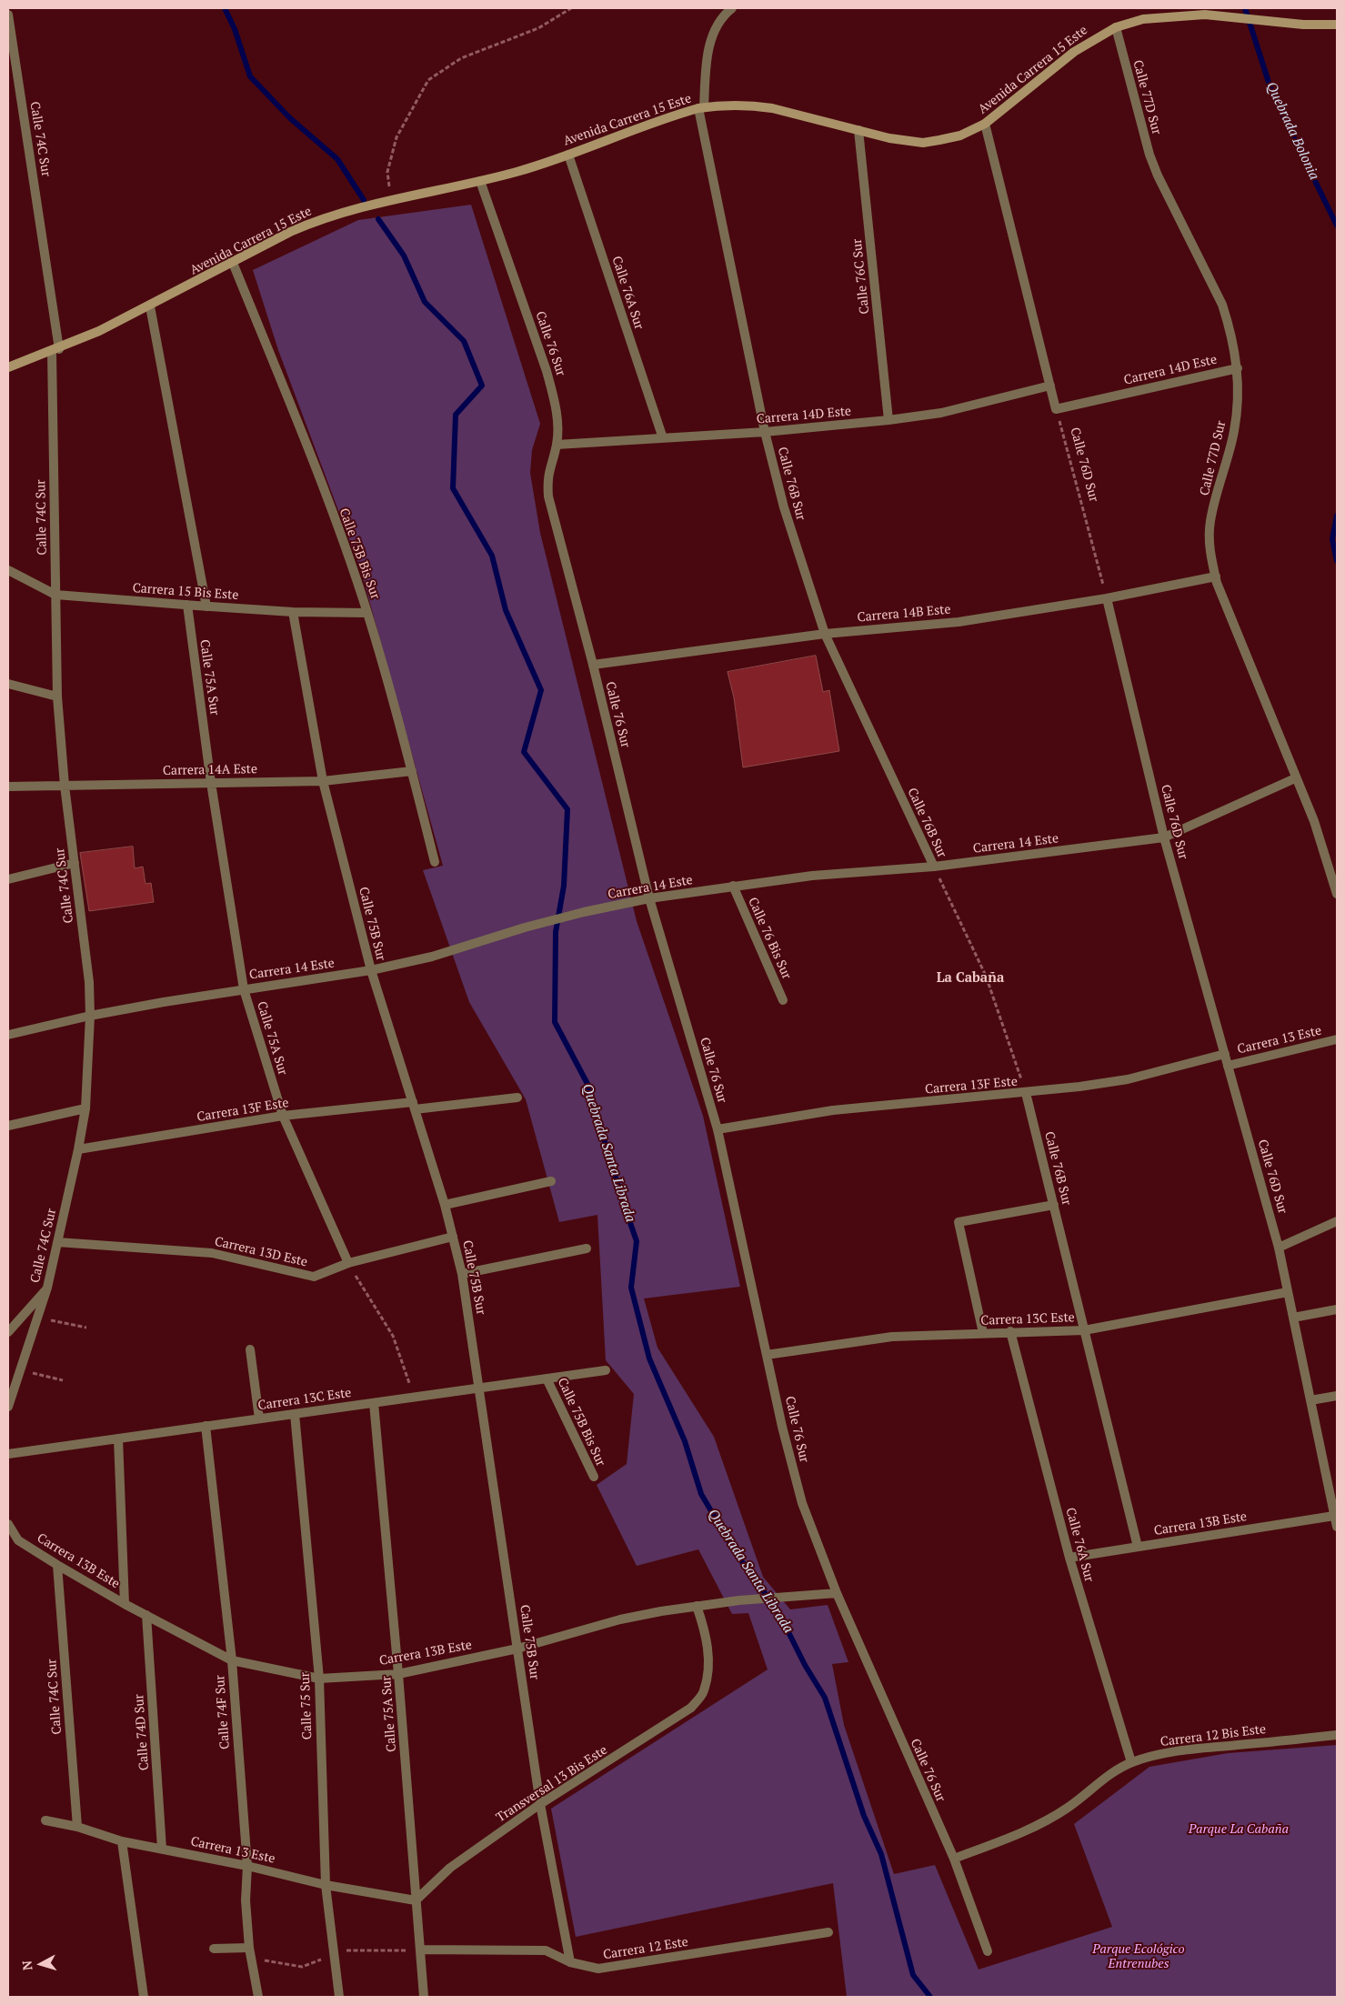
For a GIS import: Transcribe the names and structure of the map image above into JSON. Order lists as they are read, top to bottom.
{
  "streets": {
    "main road": ["Avenida Carrera 15 Este"],
    "street": [
      "Calle 77D Sur",
      "Calle 74C Sur",
      "Calle 76C Sur",
      "Calle 76A Sur",
      "Calle 76 Sur",
      "Carrera 14D Este",
      "Calle 76D Sur",
      "Calle 76B Sur",
      "Calle 75B Bis Sur",
      "Carrera 15 Bis Este",
      "Carrera 14B Este",
      "Calle 75A Sur",
      "Carrera 14A Este",
      "Carrera 14 Este",
      "Calle 75B Sur",
      "Calle 76 Bis Sur",
      "Carrera 13 Este",
      "Carrera 13F Este",
      "Carrera 13D Este",
      "Carrera 13C Este",
      "Carrera 13B Este",
      "Calle 75 Sur",
      "Calle 74F Sur",
      "Calle 74D Sur",
      "Carrera 12 Bis Este",
      "Transversal 13 Bis Este",
      "Carrera 12 Este"
    ]
  },
  "crossings": [
    ["Avenida Carrera 15 Este", "Calle 77D Sur"],
    ["Avenida Carrera 15 Este", "Calle 74C Sur"],
    ["Avenida Carrera 15 Este", "Calle 76C Sur"],
    ["Avenida Carrera 15 Este", "Calle 76A Sur"],
    ["Avenida Carrera 15 Este", "Calle 76 Sur"],
    ["Avenida Carrera 15 Este", "Calle 76B Sur"],
    ["Avenida Carrera 15 Este", "Calle 75B Bis Sur"],
    ["Calle 77D Sur", "Carrera 14D Este"],
    ["Calle 77D Sur", "Carrera 14B Este"],
    ["Calle 77D Sur", "Carrera 14 Este"],
    ["Calle 74C Sur", "Carrera 15 Bis Este"],
    ["Calle 74C Sur", "Carrera 14A Este"],
    ["Calle 74C Sur", "Carrera 14 Este"],
    ["Calle 74C Sur", "Carrera 13 Este"],
    ["Calle 74C Sur", "Carrera 13F Este"],
    ["Calle 74C Sur", "Carrera 13D Este"],
    ["Calle 74C Sur", "Carrera 13B Este"],
    ["Calle 76C Sur", "Carrera 14D Este"],
    ["Calle 76A Sur", "Carrera 14D Este"],
    ["Calle 76A Sur", "Carrera 13C Este"],
    ["Calle 76A Sur", "Carrera 13B Este"],
    ["Calle 76A Sur", "Carrera 12 Bis Este"],
    ["Calle 76 Sur", "Carrera 14D Este"],
    ["Calle 76 Sur", "Carrera 14B Este"],
    ["Calle 76 Sur", "Carrera 14 Este"],
    ["Calle 76 Sur", "Carrera 13F Este"],
    ["Calle 76 Sur", "Carrera 13C Este"],
    ["Calle 76 Sur", "Carrera 13B Este"],
    ["Calle 76 Sur", "Carrera 12 Bis Este"],
    ["Carrera 14D Este", "Calle 76D Sur"],
    ["Carrera 14D Este", "Calle 76B Sur"],
    ["Calle 76D Sur", "Carrera 14B Este"],
    ["Calle 76D Sur", "Carrera 14 Este"],
    ["Calle 76D Sur", "Carrera 13 Este"],
    ["Calle 76D Sur", "Carrera 13F Este"],
    ["Calle 76D Sur", "Carrera 13C Este"],
    ["Calle 76D Sur", "Carrera 13B Este"],
    ["Calle 76B Sur", "Carrera 14B Este"],
    ["Calle 76B Sur", "Carrera 14 Este"],
    ["Calle 76B Sur", "Carrera 13F Este"],
    ["Calle 76B Sur", "Carrera 13C Este"],
    ["Calle 76B Sur", "Carrera 13B Este"],
    ["Calle 75B Bis Sur", "Carrera 15 Bis Este"],
    ["Calle 75B Bis Sur", "Carrera 14A Este"],
    ["Calle 75B Bis Sur", "Carrera 13C Este"],
    ["Carrera 15 Bis Este", "Calle 75A Sur"],
    ["Carrera 15 Bis Este", "Calle 75B Sur"],
    ["Calle 75A Sur", "Carrera 14A Este"],
    ["Calle 75A Sur", "Carrera 14 Este"],
    ["Calle 75A Sur", "Carrera 13 Este"],
    ["Calle 75A Sur", "Carrera 13F Este"],
    ["Calle 75A Sur", "Carrera 13D Este"],
    ["Calle 75A Sur", "Carrera 13C Este"],
    ["Calle 75A Sur", "Carrera 13B Este"],
    ["Calle 75A Sur", "Transversal 13 Bis Este"],
    ["Calle 75A Sur", "Carrera 12 Este"],
    ["Carrera 14A Este", "Calle 75B Sur"],
    ["Carrera 14 Este", "Calle 75B Sur"],
    ["Carrera 14 Este", "Calle 76 Bis Sur"],
    ["Calle 75B Sur", "Carrera 13F Este"],
    ["Calle 75B Sur", "Carrera 13D Este"],
    ["Calle 75B Sur", "Carrera 13C Este"],
    ["Calle 75B Sur", "Carrera 13B Este"],
    ["Calle 75B Sur", "Transversal 13 Bis Este"],
    ["Calle 75B Sur", "Carrera 12 Este"],
    ["Carrera 13 Este", "Calle 75 Sur"],
    ["Carrera 13 Este", "Calle 74F Sur"],
    ["Carrera 13 Este", "Calle 74D Sur"],
    ["Carrera 13 Este", "Transversal 13 Bis Este"],
    ["Carrera 13C Este", "Calle 75 Sur"],
    ["Carrera 13C Este", "Calle 74F Sur"],
    ["Carrera 13B Este", "Calle 75 Sur"],
    ["Carrera 13B Este", "Calle 74F Sur"],
    ["Carrera 13B Este", "Calle 74D Sur"],
    ["Carrera 13B Este", "Transversal 13 Bis Este"]
  ],
  "districts": ["La Cabaña"],
  "water": ["Quebrada Bolonia", "Quebrada Santa Librada"],
  "parks": ["Parque La Cabaña", "Parque Ecológico Entrenubes"],
  "north": "left"
}
